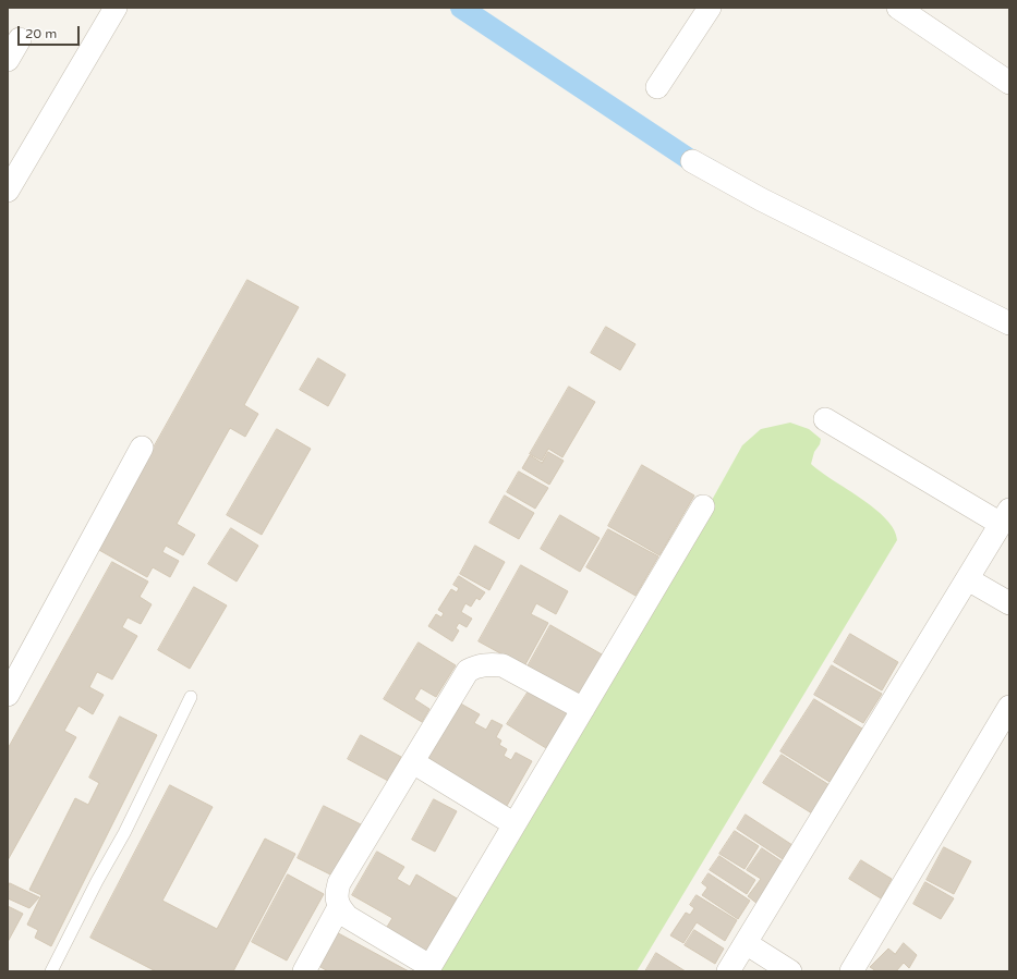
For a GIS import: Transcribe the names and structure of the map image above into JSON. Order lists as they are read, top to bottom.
{
  "scale_bar": "20 m"
}
